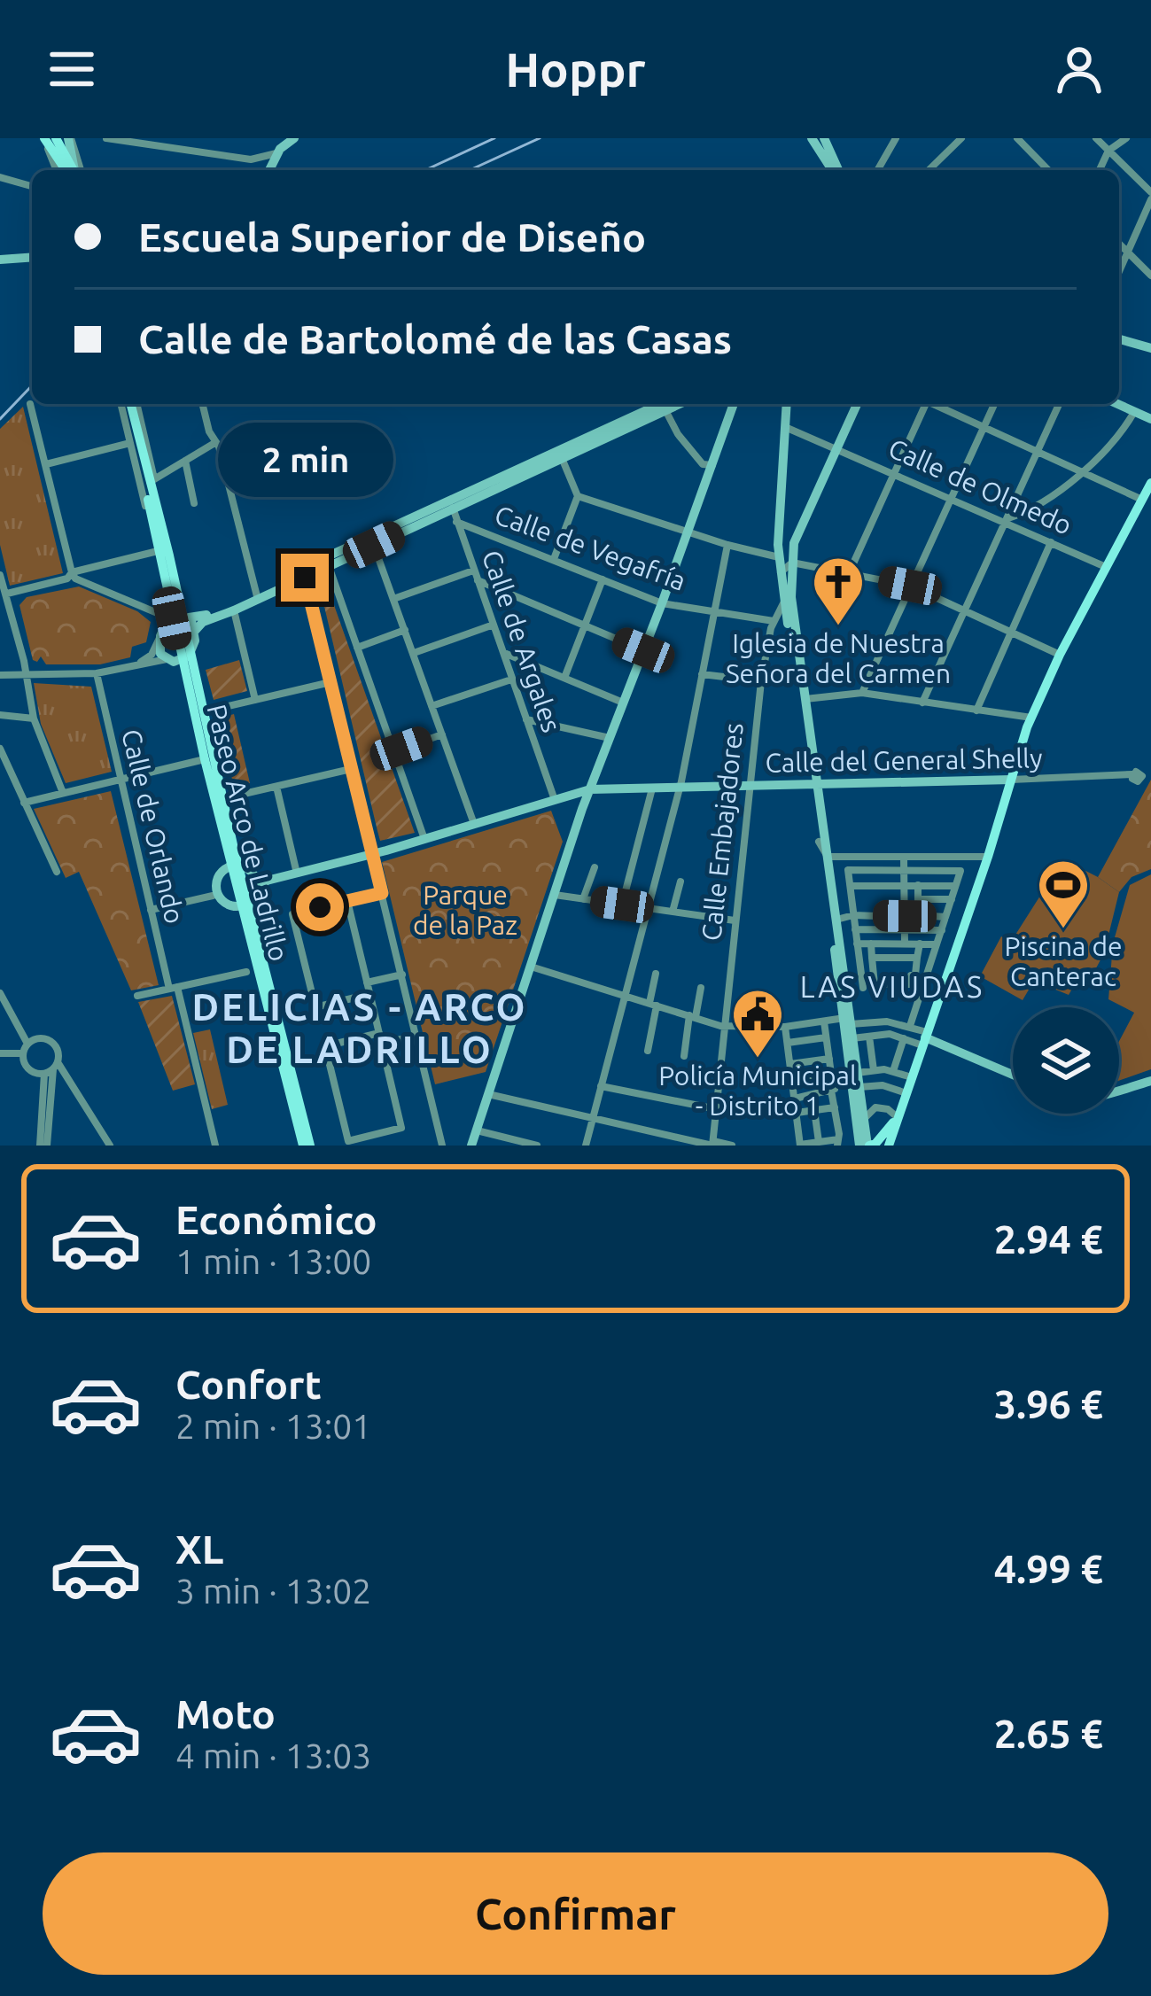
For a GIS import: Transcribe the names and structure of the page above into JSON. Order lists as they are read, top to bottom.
{
  "streets": {
    "main road": ["Calle del General Shelly", "Paseo Arco de Ladrillo"],
    "street": [
      "Calle de Olmedo",
      "Calle de Vegafría",
      "Calle de Argales",
      "Calle de Orlando",
      "Calle Embajadores"
    ]
  },
  "crossings": [
    ["Calle de Vegafría", "Calle de Argales"],
    ["Calle de Vegafría", "Calle Embajadores"],
    ["Calle de Argales", "Calle del General Shelly"],
    ["Calle del General Shelly", "Calle Embajadores"],
    ["Calle del General Shelly", "Paseo Arco de Ladrillo"]
  ],
  "districts": ["LAS VIUDAS", "DELICIAS - ARCO DE LADRILLO"],
  "parks": ["Parque de la Paz"],
  "places": {
    "church": ["Iglesia de Nuestra Señora del Carmen"],
    "sports": ["Piscina de Canterac"],
    "public building": ["Policía Municipal - Distrito 1"]
  },
  "page": {
    "header": "Hoppr",
    "banner": ["Escuela Superior de Diseño", "Calle de Bartolomé de las Casas"],
    "bubble": "2 min",
    "list": [
      {
        "name": "Económico",
        "note": "1 min · 13:00",
        "value": "2.94 €"
      },
      {
        "name": "Confort",
        "note": "2 min · 13:01",
        "value": "3.96 €"
      },
      {
        "name": "XL",
        "note": "3 min · 13:02",
        "value": "4.99 €"
      },
      {
        "name": "Moto",
        "note": "4 min · 13:03",
        "value": "2.65 €"
      }
    ],
    "buttons": "Confirmar"
  }
}
